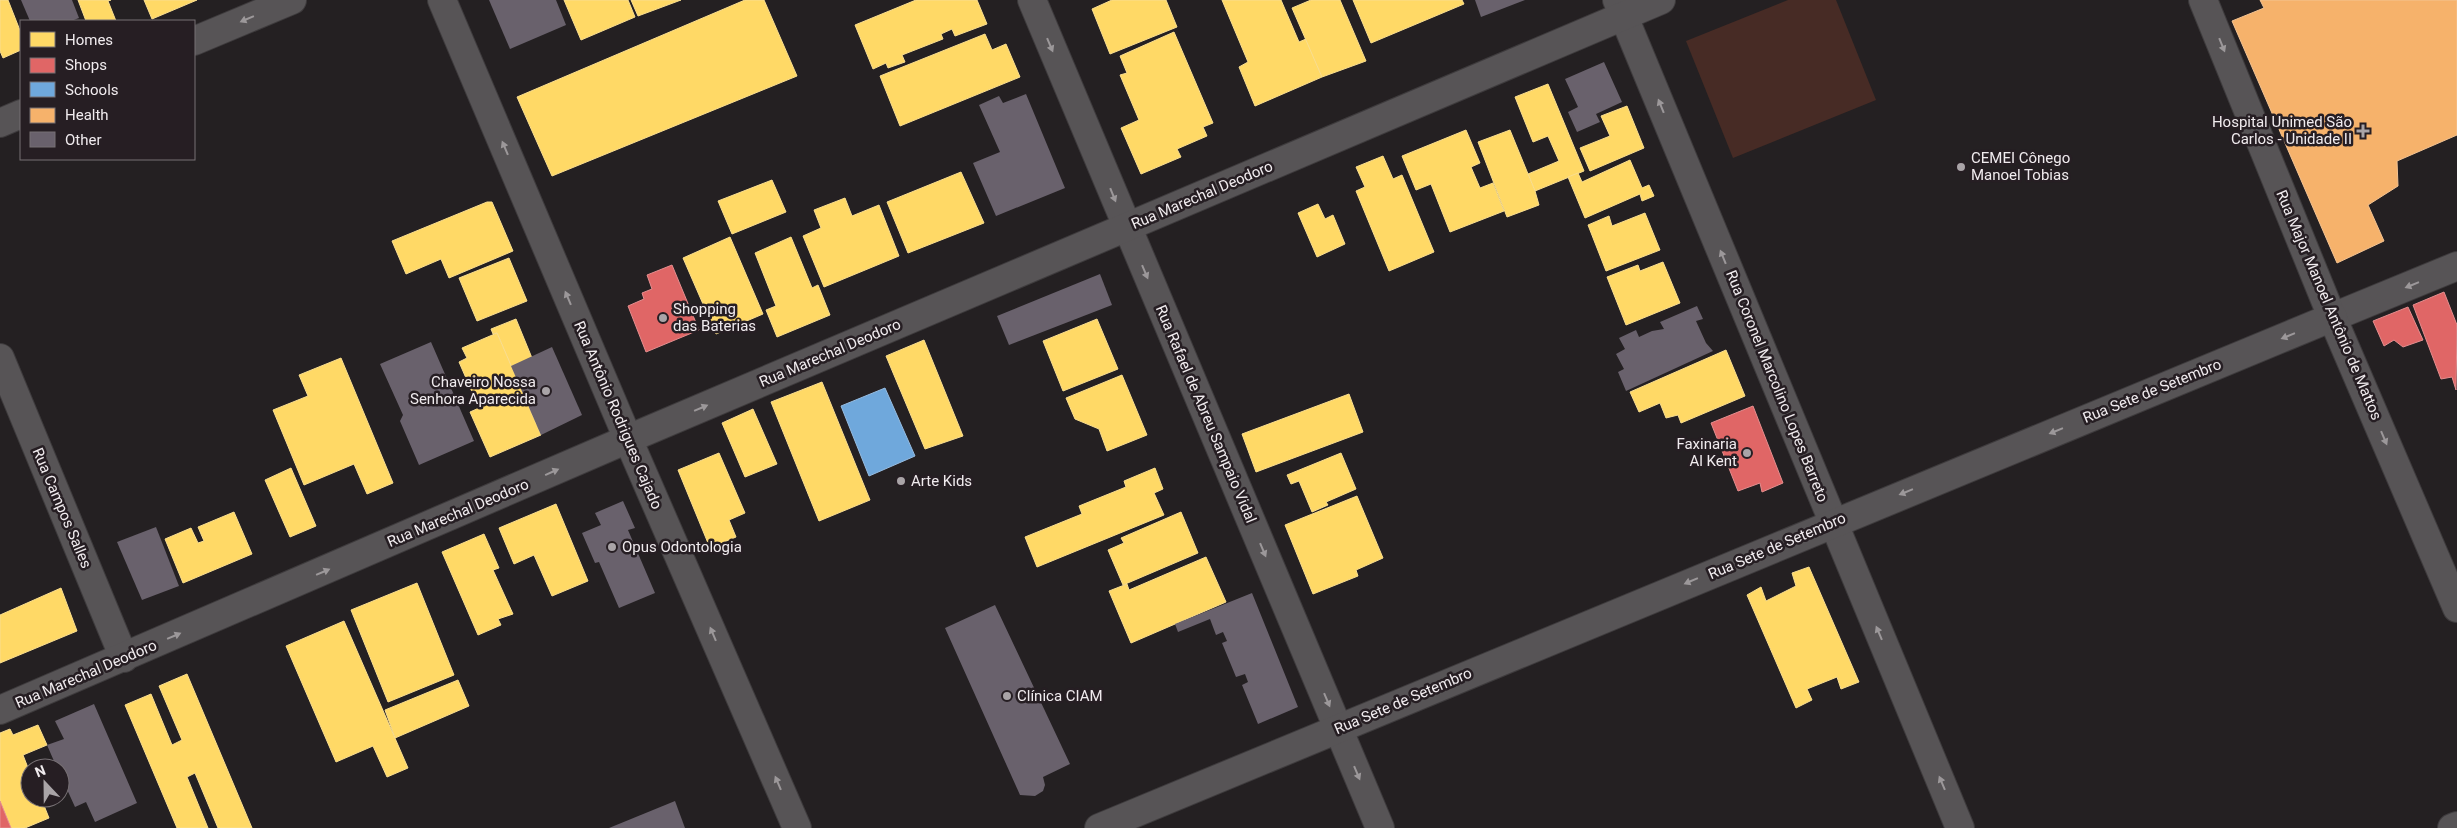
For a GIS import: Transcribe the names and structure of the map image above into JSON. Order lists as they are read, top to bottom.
{
  "streets": {
    "street": [
      "Rua Marechal Deodoro",
      "Rua Major Manoel Antônio de Mattos",
      "Rua Coronel Marcolino Lopes Barreto",
      "Rua Sete de Setembro",
      "Rua Rafael de Abreu Sampaio Vidal",
      "Rua Antônio Rodrigues Cajado",
      "Rua Campos Salles"
    ]
  },
  "crossings": [
    ["Rua Marechal Deodoro", "Rua Coronel Marcolino Lopes Barreto"],
    ["Rua Marechal Deodoro", "Rua Rafael de Abreu Sampaio Vidal"],
    ["Rua Marechal Deodoro", "Rua Antônio Rodrigues Cajado"],
    ["Rua Marechal Deodoro", "Rua Campos Salles"],
    ["Rua Major Manoel Antônio de Mattos", "Rua Sete de Setembro"],
    ["Rua Coronel Marcolino Lopes Barreto", "Rua Sete de Setembro"],
    ["Rua Sete de Setembro", "Rua Rafael de Abreu Sampaio Vidal"]
  ],
  "one_way": [
    "Rua Marechal Deodoro",
    "Rua Major Manoel Antônio de Mattos",
    "Rua Coronel Marcolino Lopes Barreto",
    "Rua Sete de Setembro",
    "Rua Rafael de Abreu Sampaio Vidal",
    "Rua Antônio Rodrigues Cajado"
  ],
  "places": {
    "health": ["Hospital Unimed São Carlos - Unidade II"],
    "other": [
      "CEMEI Cônego Manoel Tobias",
      "Shopping das Baterias",
      "Chaveiro Nossa Senhora Aparecida",
      "Faxinaria Al Kent",
      "Arte Kids",
      "Opus Odontologia",
      "Clínica CIAM"
    ]
  },
  "legend": [
    "Homes",
    "Shops",
    "Schools",
    "Health",
    "Other"
  ],
  "north": "top"
}
